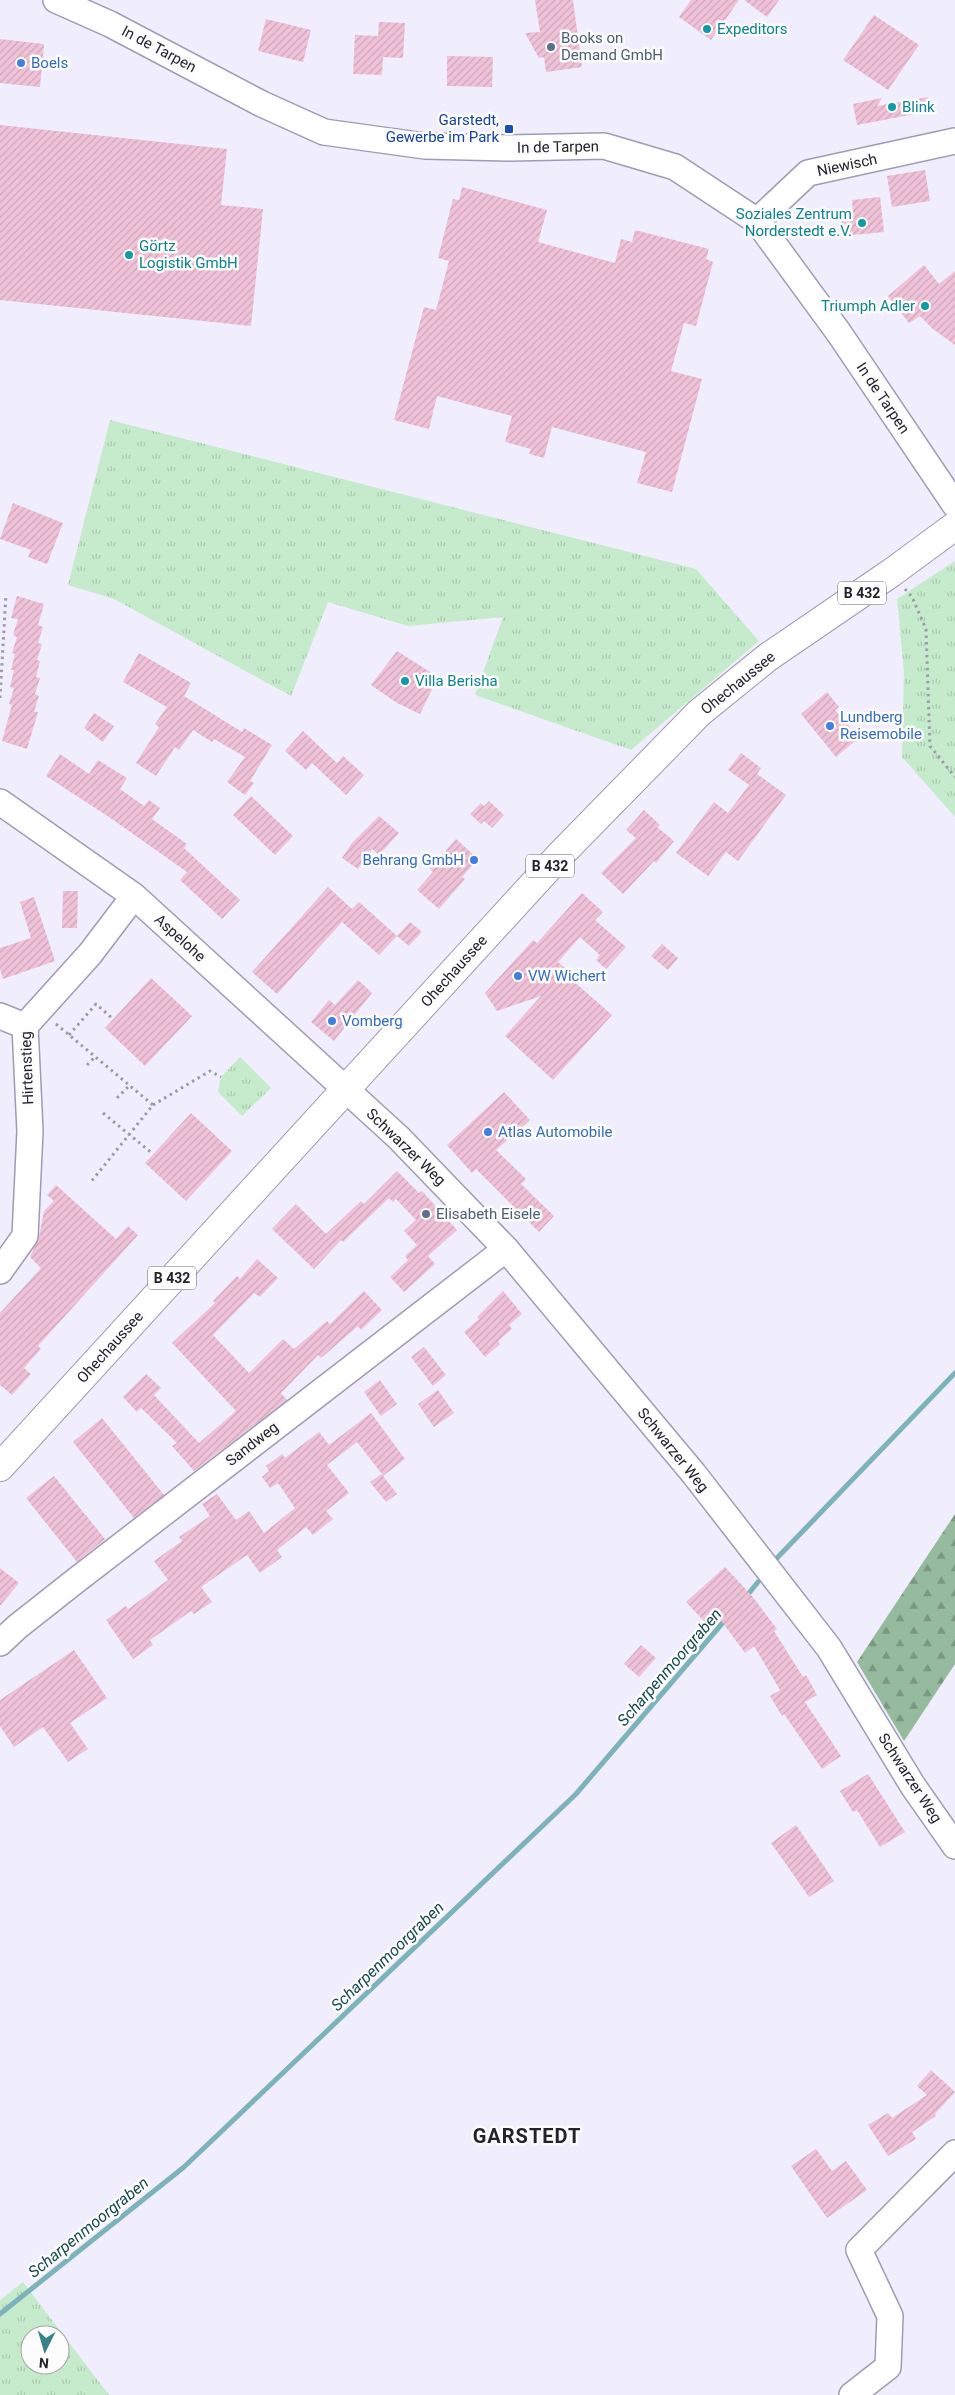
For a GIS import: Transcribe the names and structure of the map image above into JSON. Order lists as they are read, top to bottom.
{
  "streets": {
    "main road": ["B 432", "Ohechaussee"],
    "street": [
      "In de Tarpen",
      "Niewisch",
      "Aspelohe",
      "Hirtenstieg",
      "Schwarzer Weg",
      "Sandweg"
    ]
  },
  "crossings": [
    ["In de Tarpen", "Niewisch"],
    ["Ohechaussee", "Aspelohe"],
    ["Ohechaussee", "Schwarzer Weg"],
    ["Aspelohe", "Hirtenstieg"],
    ["Aspelohe", "Schwarzer Weg"],
    ["Schwarzer Weg", "Sandweg"]
  ],
  "districts": ["GARSTEDT"],
  "water": ["Scharpenmoorgraben"],
  "places": {
    "other": [
      "Expeditors",
      "Books on Demand GmbH",
      "Boels",
      "Blink",
      "Soziales Zentrum Norderstedt e.V.",
      "Görtz Logistik GmbH",
      "Triumph Adler",
      "Villa Berisha",
      "Lundberg Reisemobile",
      "Behrang GmbH",
      "VW Wichert",
      "Vomberg",
      "Atlas Automobile",
      "Elisabeth Eisele"
    ],
    "transit": ["Garstedt, Gewerbe im Park"]
  },
  "north": "bottom"
}
